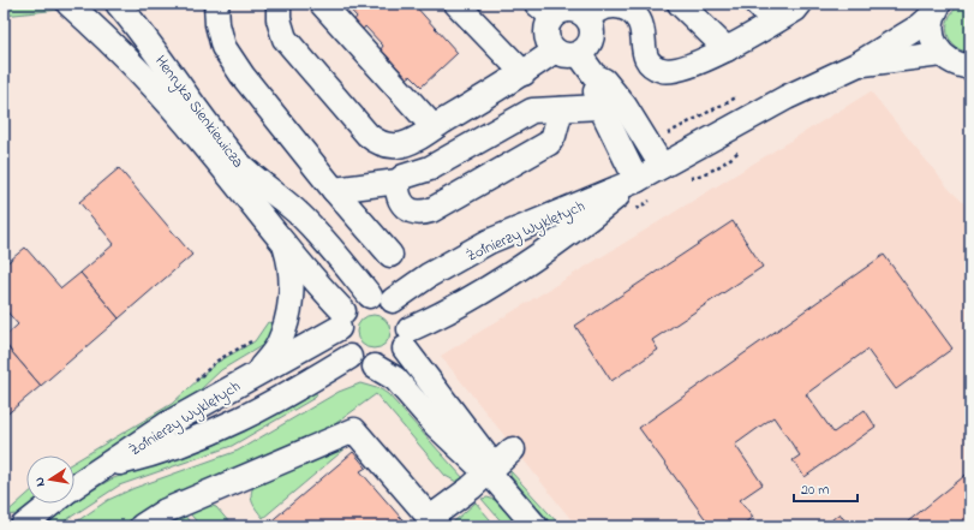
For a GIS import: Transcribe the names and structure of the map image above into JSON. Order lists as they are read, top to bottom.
{
  "streets": {
    "street": ["Henryka Sienkiewicza", "Żołnierzy Wyklętych"]
  },
  "crossings": [
    ["Henryka Sienkiewicza", "Żołnierzy Wyklętych"]
  ],
  "scale_bar": "20 m",
  "north": "left"
}
